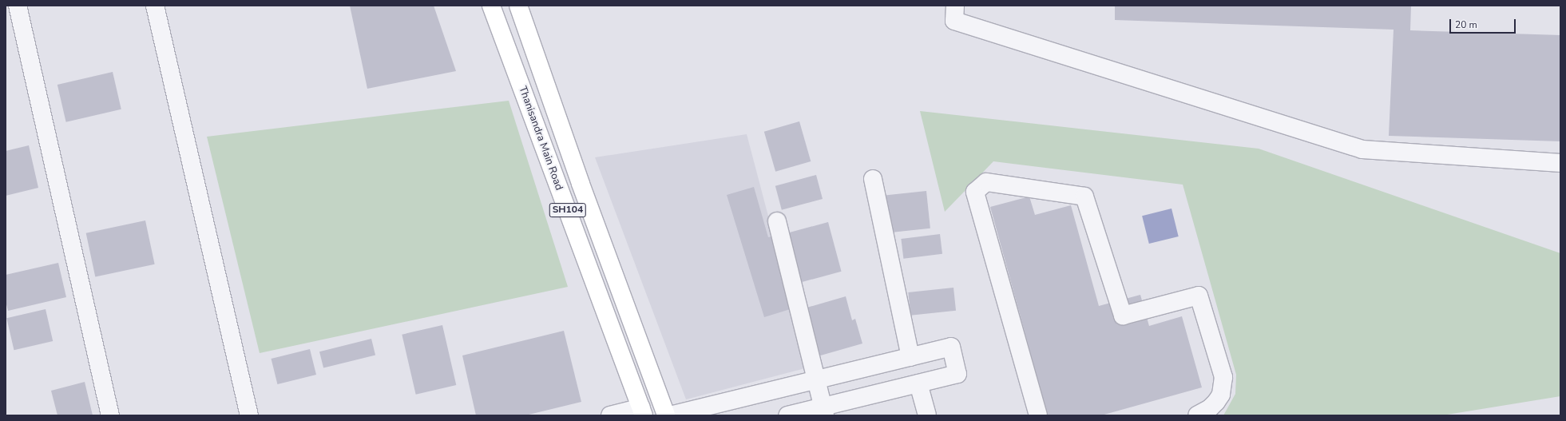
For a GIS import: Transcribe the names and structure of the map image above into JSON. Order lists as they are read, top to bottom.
{
  "streets": {
    "main road": ["Thanisandra Main Road", "SH104"]
  },
  "scale_bar": "20 m"
}
